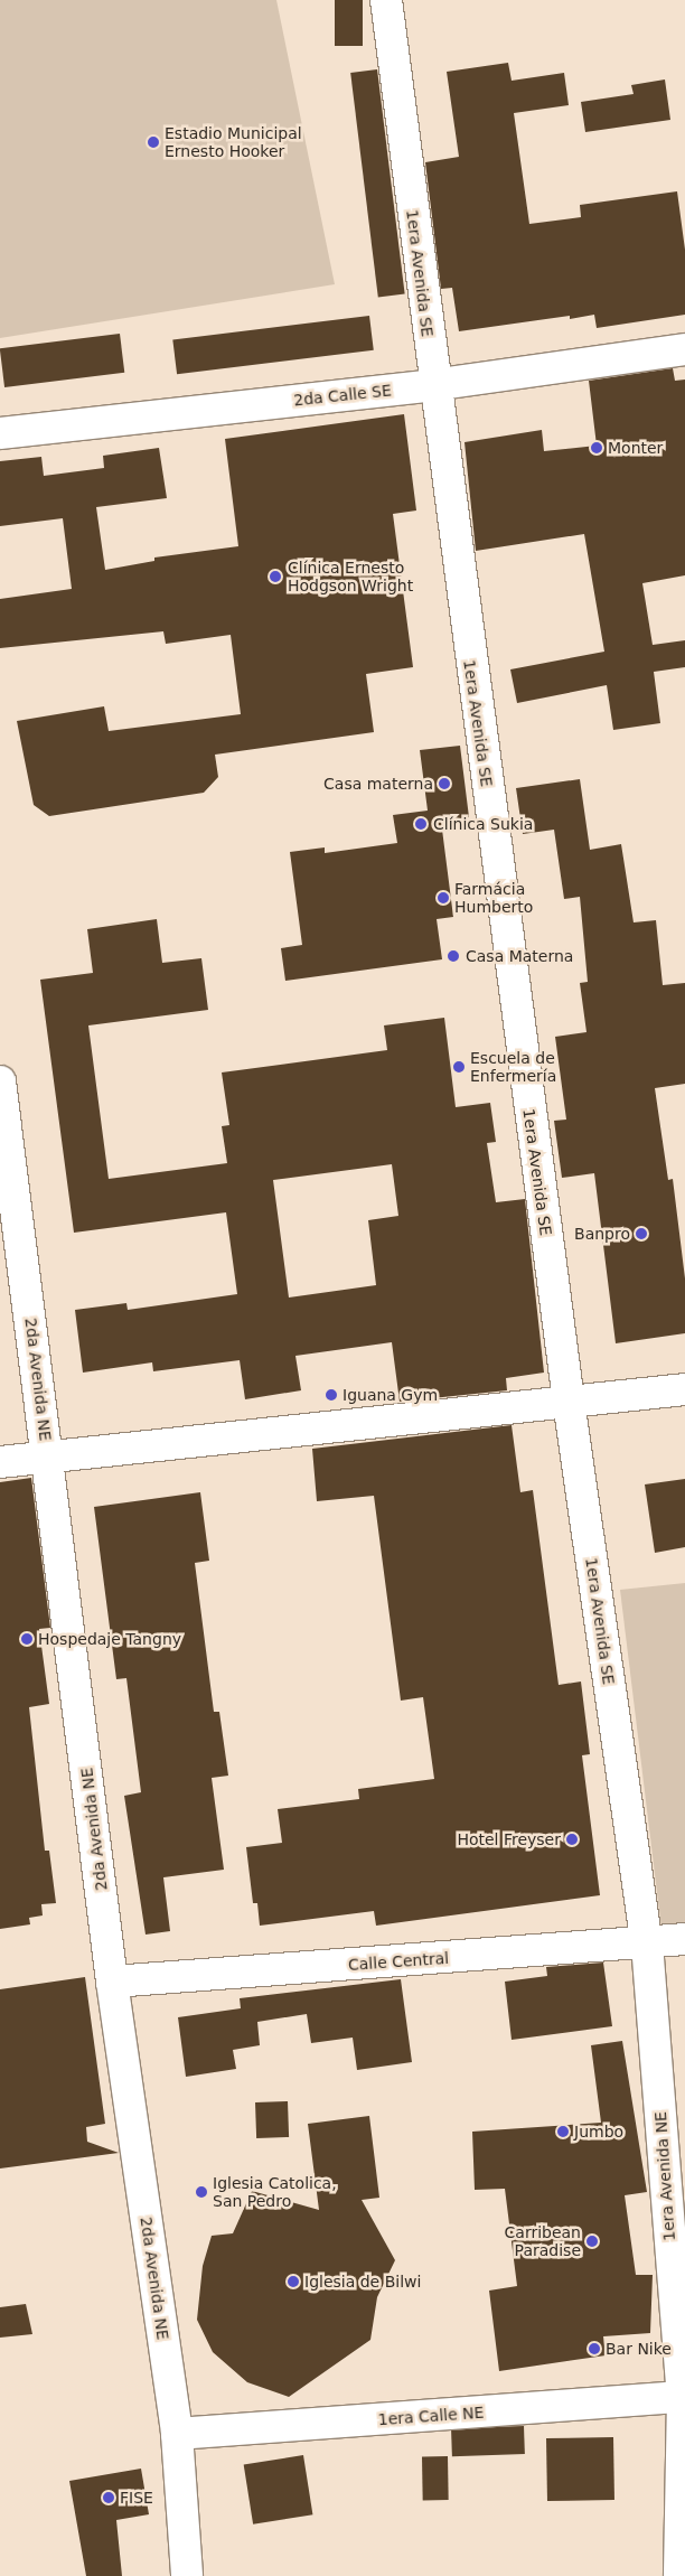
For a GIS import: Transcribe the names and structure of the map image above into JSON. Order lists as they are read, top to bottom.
{
  "streets": {
    "street": [
      "1era Avenida SE",
      "2da Calle SE",
      "2da Avenida NE",
      "Calle Central",
      "1era Avenida NE",
      "1era Calle NE"
    ]
  },
  "crossings": [
    ["1era Avenida SE", "2da Calle SE"],
    ["1era Avenida SE", "Calle Central"],
    ["1era Avenida SE", "1era Avenida NE"],
    ["2da Avenida NE", "Calle Central"],
    ["2da Avenida NE", "1era Calle NE"],
    ["Calle Central", "1era Avenida NE"],
    ["1era Avenida NE", "1era Calle NE"]
  ],
  "places": [
    "Estadio Municipal Ernesto Hooker",
    "Monter",
    "Clínica Ernesto Hodgson Wright",
    "Casa materna",
    "Clínica Sukia",
    "Farmácia Humberto",
    "Casa Materna",
    "Escuela de Enfermería",
    "Banpro",
    "Iguana Gym",
    "Hospedaje Tangny",
    "Hotel Freyser",
    "Jumbo",
    "Iglesia Catolica, San Pedro",
    "Carribean Paradise",
    "Iglesia de Bilwi",
    "Bar Nike",
    "FISE"
  ]
}
